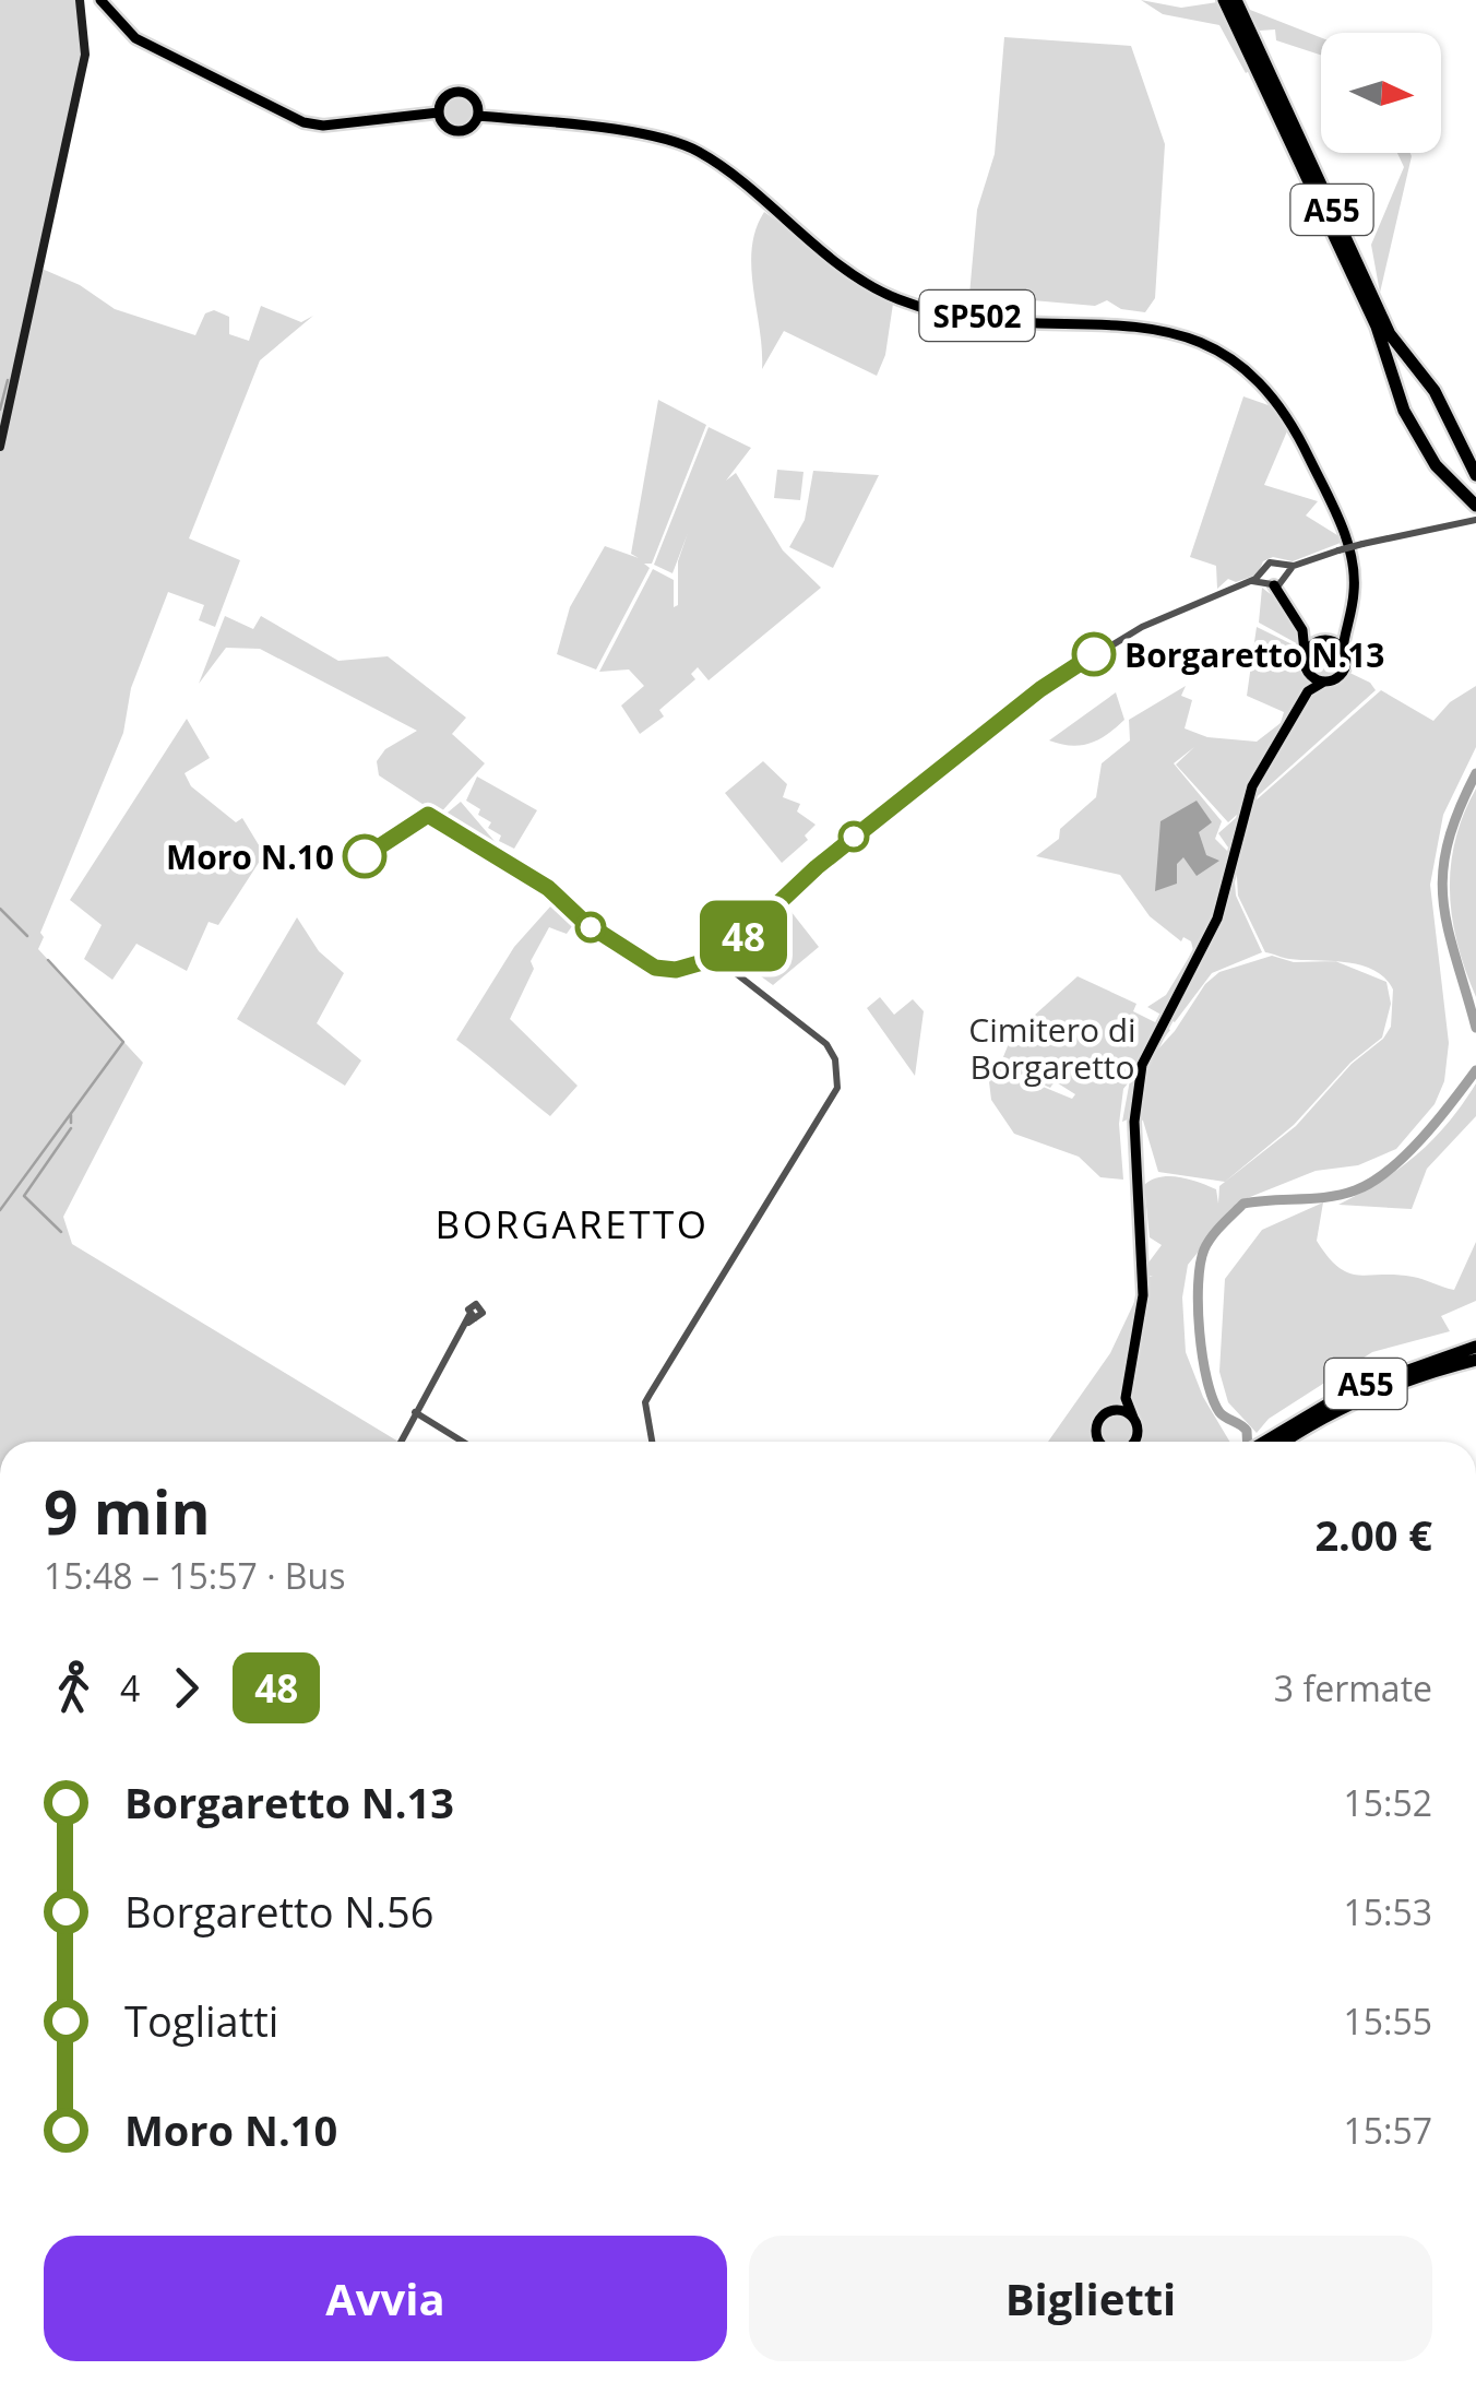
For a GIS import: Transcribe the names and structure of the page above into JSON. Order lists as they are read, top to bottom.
{
  "streets": {
    "highway": ["A55"],
    "main road": ["SP502"]
  },
  "districts": ["BORGARETTO"],
  "parks": ["Cimitero di Borgaretto"],
  "places": ["Borgaretto N.13", "Moro N.10"],
  "lines": ["bus line 48"],
  "north": "right",
  "page": {
    "on_map": "48",
    "heading": ["9 min", "15:48 – 15:57 · Bus", "2.00 €"],
    "legs": ["4", "48", "3 fermate"],
    "list": [
      {
        "name": "Borgaretto N.13",
        "value": "15:52"
      },
      {
        "name": "Borgaretto N.56",
        "value": "15:53"
      },
      {
        "name": "Togliatti",
        "value": "15:55"
      },
      {
        "name": "Moro N.10",
        "value": "15:57"
      }
    ],
    "buttons": ["Avvia", "Biglietti"]
  }
}
